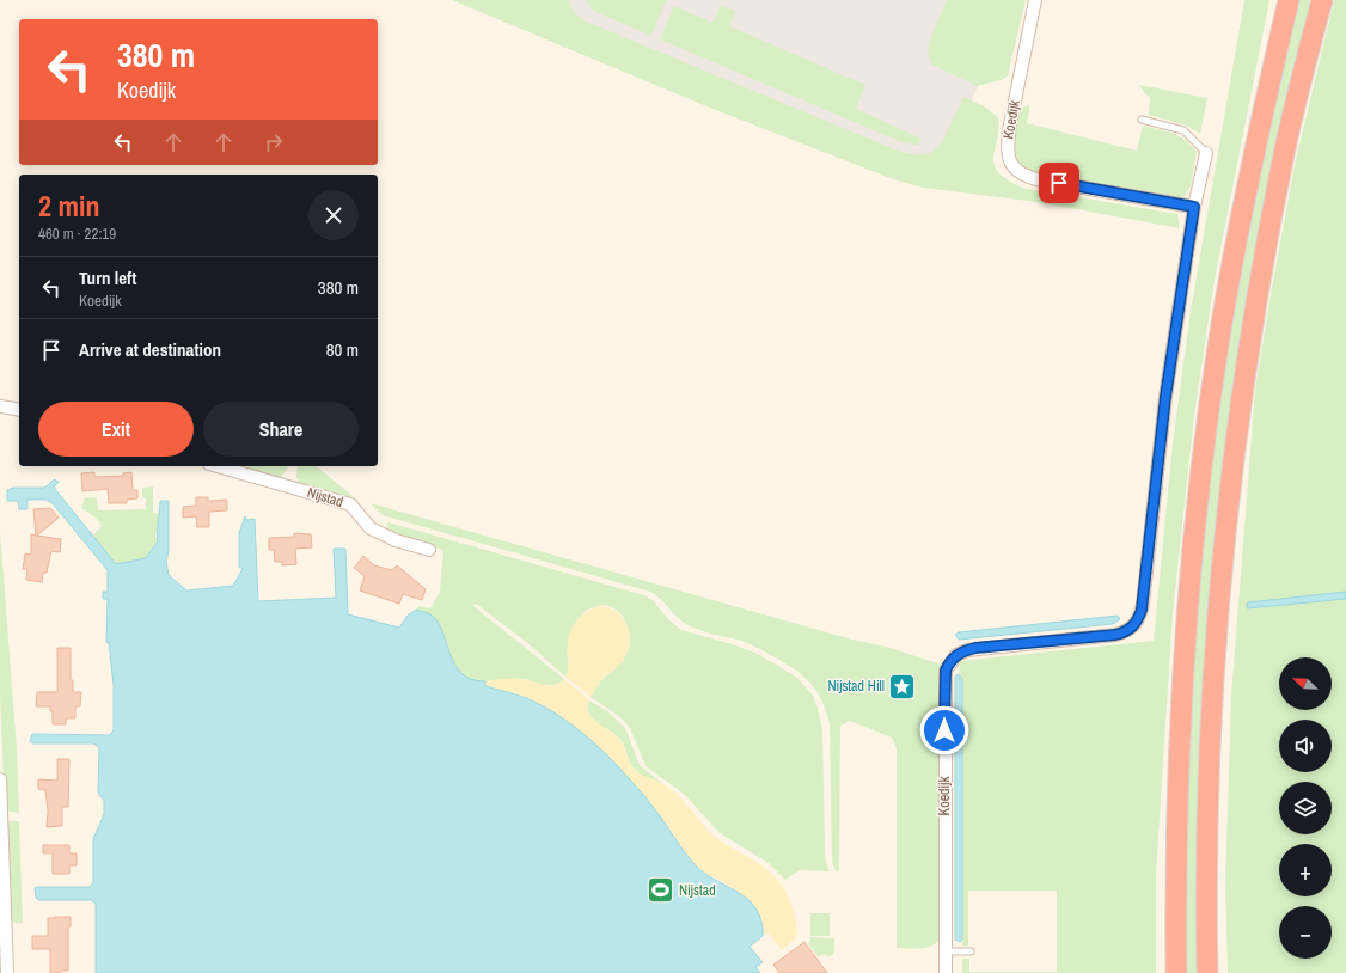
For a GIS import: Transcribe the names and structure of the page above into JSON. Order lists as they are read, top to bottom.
{
  "streets": {
    "street": ["Koedijk", "Nijstad"]
  },
  "places": {
    "place": ["Nijstad Hill"],
    "sports": ["Nijstad"]
  },
  "north": "top left",
  "page": {
    "turn": ["380 m", "Koedijk"],
    "heading": ["2 min", "460 m · 22:19"],
    "list": [
      {
        "name": "Turn left",
        "note": "Koedijk",
        "value": "380 m"
      },
      {
        "name": "Arrive at destination",
        "value": "80 m"
      }
    ],
    "buttons": ["Exit", "Share"],
    "map_buttons": ["+", "−"]
  }
}
